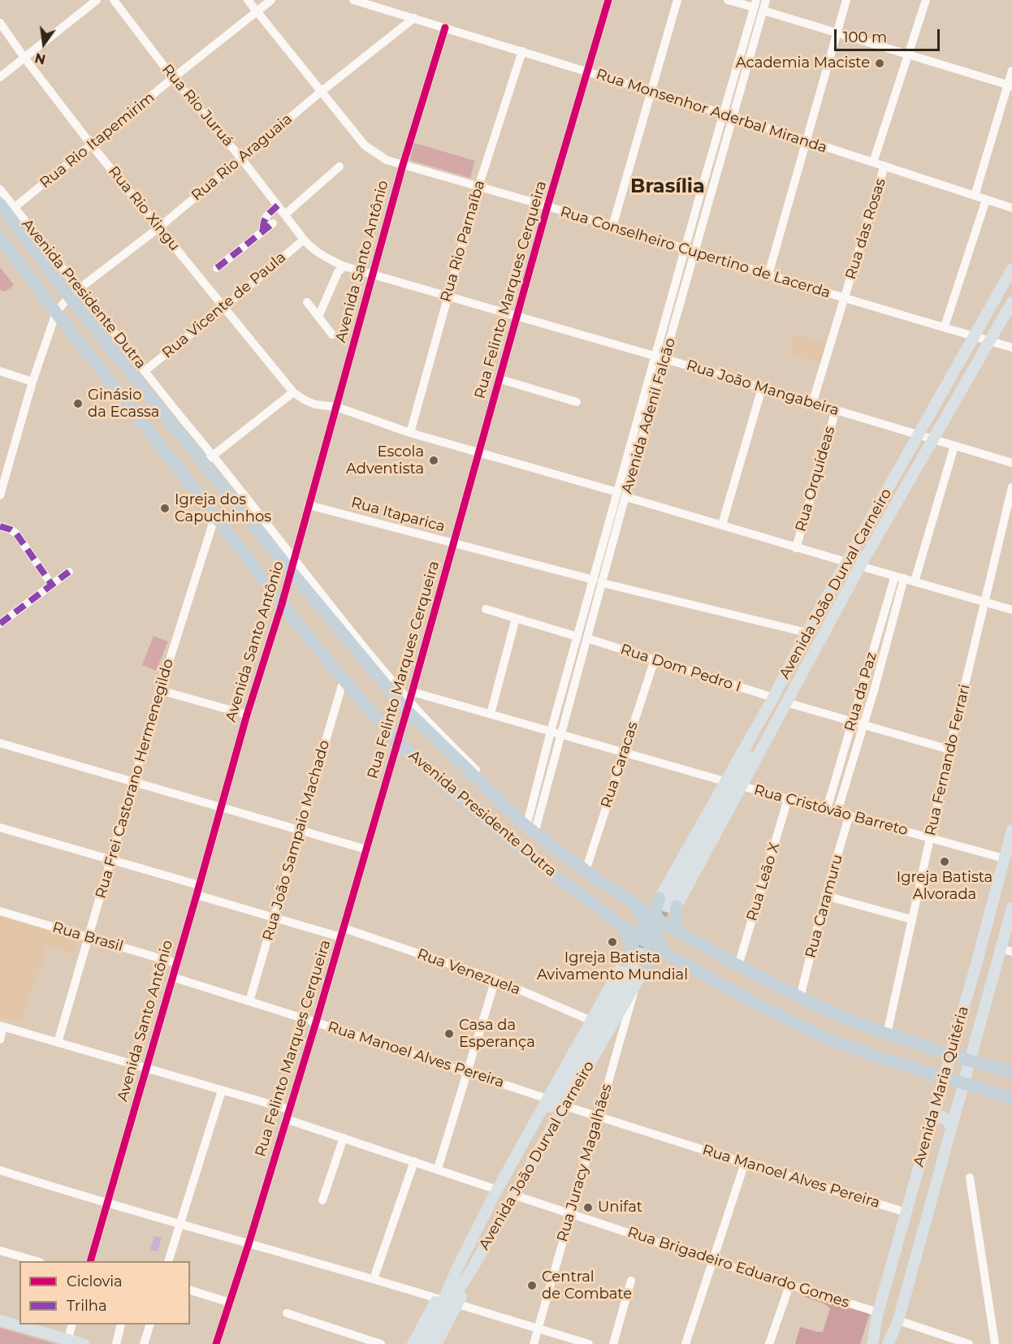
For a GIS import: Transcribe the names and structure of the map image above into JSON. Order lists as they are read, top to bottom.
{
  "streets": {
    "highway": ["Avenida Presidente Dutra"],
    "main road": ["Avenida João Durval Carneiro", "Avenida Maria Quitéria"],
    "street": [
      "Rua Rio Juruá",
      "Rua Monsenhor Aderbal Miranda",
      "Rua Rio Itapemirim",
      "Rua Rio Araguaia",
      "Rua Rio Xingu",
      "Rua das Rosas",
      "Rua Rio Parnaíba",
      "Rua Conselheiro Cupertino de Lacerda",
      "Avenida Santo Antônio",
      "Rua Felinto Marques Cerqueira",
      "Rua Vicente de Paula",
      "Rua João Mangabeira",
      "Avenida Adenil Falcão",
      "Rua Orquídeas",
      "Rua Itaparica",
      "Rua Dom Pedro I",
      "Rua da Paz",
      "Rua Fernando Ferrari",
      "Rua Caracas",
      "Rua Frei Castorano Hermenegildo",
      "Rua Cristóvão Barreto",
      "Rua João Sampaio Machado",
      "Rua Leão X",
      "Rua Caramuru",
      "Rua Brasil",
      "Rua Venezuela",
      "Rua Manoel Alves Pereira",
      "Rua Juracy Magalhães",
      "Rua Brigadeiro Eduardo Gomes"
    ]
  },
  "crossings": [
    ["Rua Rio Juruá", "Rua Rio Itapemirim"],
    ["Rua Rio Juruá", "Rua Rio Araguaia"],
    ["Rua Rio Juruá", "Avenida Santo Antônio"],
    ["Rua Rio Juruá", "Rua Vicente de Paula"],
    ["Rua Rio Juruá", "Rua João Mangabeira"],
    ["Rua Monsenhor Aderbal Miranda", "Rua Rio Araguaia"],
    ["Rua Monsenhor Aderbal Miranda", "Rua das Rosas"],
    ["Rua Monsenhor Aderbal Miranda", "Rua Rio Parnaíba"],
    ["Rua Monsenhor Aderbal Miranda", "Avenida Santo Antônio"],
    ["Rua Monsenhor Aderbal Miranda", "Rua Felinto Marques Cerqueira"],
    ["Rua Monsenhor Aderbal Miranda", "Avenida Adenil Falcão"],
    ["Rua Rio Itapemirim", "Rua Rio Xingu"],
    ["Rua Rio Itapemirim", "Rua Conselheiro Cupertino de Lacerda"],
    ["Rua Rio Itapemirim", "Avenida Presidente Dutra"],
    ["Rua Rio Araguaia", "Rua Rio Xingu"],
    ["Rua Rio Araguaia", "Rua Conselheiro Cupertino de Lacerda"],
    ["Rua Rio Araguaia", "Avenida Presidente Dutra"],
    ["Rua Rio Xingu", "Rua Vicente de Paula"],
    ["Rua das Rosas", "Rua Conselheiro Cupertino de Lacerda"],
    ["Rua das Rosas", "Rua João Mangabeira"],
    ["Rua Rio Parnaíba", "Rua Conselheiro Cupertino de Lacerda"],
    ["Rua Rio Parnaíba", "Rua João Mangabeira"],
    ["Rua Conselheiro Cupertino de Lacerda", "Avenida Santo Antônio"],
    ["Rua Conselheiro Cupertino de Lacerda", "Rua Felinto Marques Cerqueira"],
    ["Rua Conselheiro Cupertino de Lacerda", "Avenida Adenil Falcão"],
    ["Rua Conselheiro Cupertino de Lacerda", "Avenida João Durval Carneiro"],
    ["Avenida Santo Antônio", "Avenida Presidente Dutra"],
    ["Avenida Santo Antônio", "Rua João Mangabeira"],
    ["Avenida Santo Antônio", "Rua Itaparica"],
    ["Avenida Santo Antônio", "Rua Brasil"],
    ["Avenida Santo Antônio", "Rua Manoel Alves Pereira"],
    ["Rua Felinto Marques Cerqueira", "Avenida Presidente Dutra"],
    ["Rua Felinto Marques Cerqueira", "Rua João Mangabeira"],
    ["Rua Felinto Marques Cerqueira", "Rua Itaparica"],
    ["Rua Felinto Marques Cerqueira", "Rua Venezuela"],
    ["Rua Felinto Marques Cerqueira", "Rua Manoel Alves Pereira"],
    ["Avenida Presidente Dutra", "Rua Vicente de Paula"],
    ["Avenida Presidente Dutra", "Avenida Adenil Falcão"],
    ["Avenida Presidente Dutra", "Rua Fernando Ferrari"],
    ["Avenida Presidente Dutra", "Rua Caracas"],
    ["Avenida Presidente Dutra", "Rua Frei Castorano Hermenegildo"],
    ["Avenida Presidente Dutra", "Rua João Sampaio Machado"],
    ["Avenida Presidente Dutra", "Rua Leão X"],
    ["Avenida Presidente Dutra", "Rua Caramuru"],
    ["Avenida Presidente Dutra", "Avenida Maria Quitéria"],
    ["Rua João Mangabeira", "Avenida Adenil Falcão"],
    ["Rua João Mangabeira", "Rua Orquídeas"],
    ["Rua João Mangabeira", "Avenida João Durval Carneiro"],
    ["Avenida Adenil Falcão", "Rua Itaparica"],
    ["Avenida Adenil Falcão", "Rua Dom Pedro I"],
    ["Rua Itaparica", "Avenida João Durval Carneiro"],
    ["Avenida João Durval Carneiro", "Rua Dom Pedro I"],
    ["Avenida João Durval Carneiro", "Rua Cristóvão Barreto"],
    ["Avenida João Durval Carneiro", "Rua Venezuela"],
    ["Avenida João Durval Carneiro", "Rua Manoel Alves Pereira"],
    ["Avenida João Durval Carneiro", "Rua Juracy Magalhães"],
    ["Avenida João Durval Carneiro", "Rua Brigadeiro Eduardo Gomes"],
    ["Rua Dom Pedro I", "Rua Caracas"],
    ["Rua da Paz", "Rua Cristóvão Barreto"],
    ["Rua Fernando Ferrari", "Rua Cristóvão Barreto"],
    ["Rua Frei Castorano Hermenegildo", "Rua Brasil"],
    ["Rua Cristóvão Barreto", "Rua Leão X"],
    ["Rua Cristóvão Barreto", "Rua Caramuru"],
    ["Rua Cristóvão Barreto", "Avenida Maria Quitéria"],
    ["Rua João Sampaio Machado", "Rua Manoel Alves Pereira"],
    ["Rua Manoel Alves Pereira", "Avenida Maria Quitéria"],
    ["Rua Manoel Alves Pereira", "Rua Juracy Magalhães"],
    ["Avenida Maria Quitéria", "Rua Brigadeiro Eduardo Gomes"],
    ["Rua Juracy Magalhães", "Rua Brigadeiro Eduardo Gomes"]
  ],
  "districts": ["Brasília"],
  "places": [
    "Academia Maciste",
    "Ginásio da Ecassa",
    "Escola Adventista",
    "Igreja dos Capuchinhos",
    "Igreja Batista Alvorada",
    "Igreja Batista Avivamento Mundial",
    "Casa da Esperança",
    "Unifat",
    "Central de Combate"
  ],
  "legend": ["Ciclovia", "Trilha"],
  "scale_bar": "100 m",
  "north": "bottom"
}
